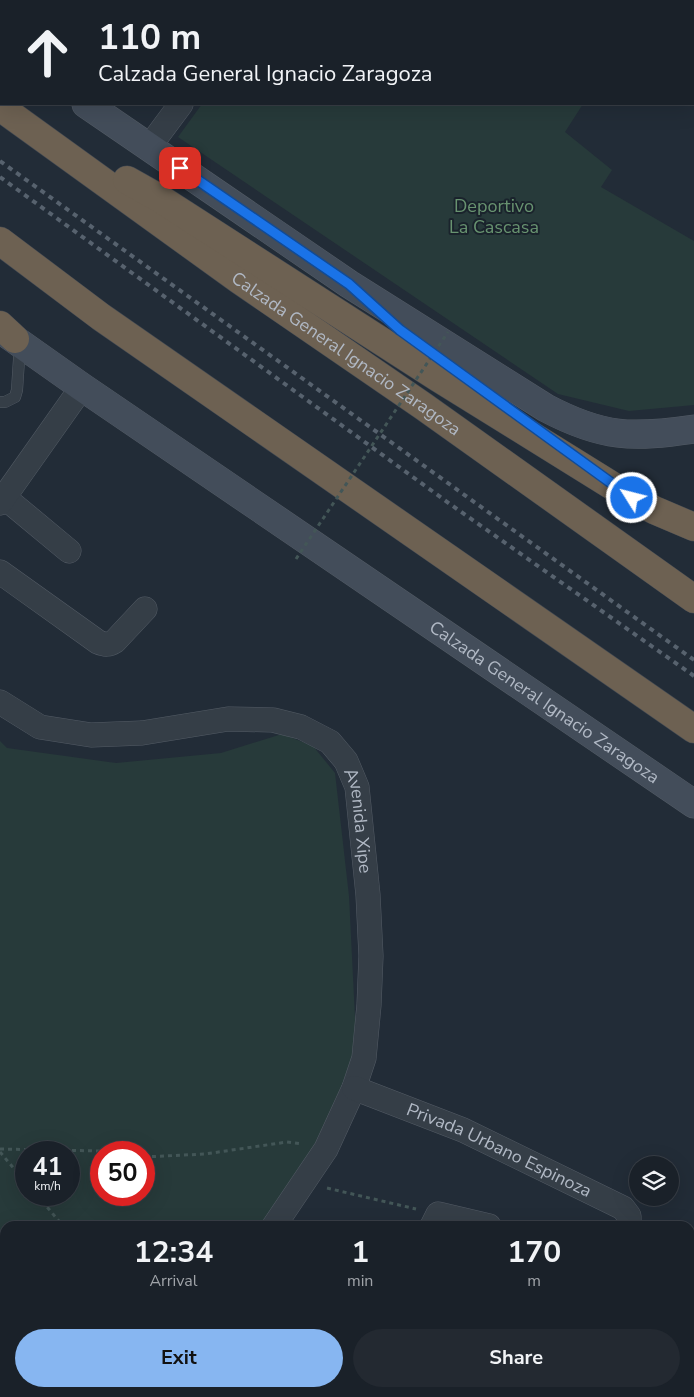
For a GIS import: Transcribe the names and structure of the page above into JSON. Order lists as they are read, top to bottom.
{
  "streets": {
    "highway": ["Calzada General Ignacio Zaragoza"],
    "street": ["Avenida Xipe", "Privada Urbano Espinoza"]
  },
  "crossings": [
    ["Avenida Xipe", "Privada Urbano Espinoza"]
  ],
  "parks": ["Deportivo La Cascasa"],
  "page": {
    "turn": ["110 m", "Calzada General Ignacio Zaragoza"],
    "speed": "41 km/h",
    "limit": "50",
    "eta": [
      "12:34",
      "Arrival",
      "1",
      "min",
      "170",
      "m"
    ],
    "buttons": ["Exit", "Share"]
  }
}
